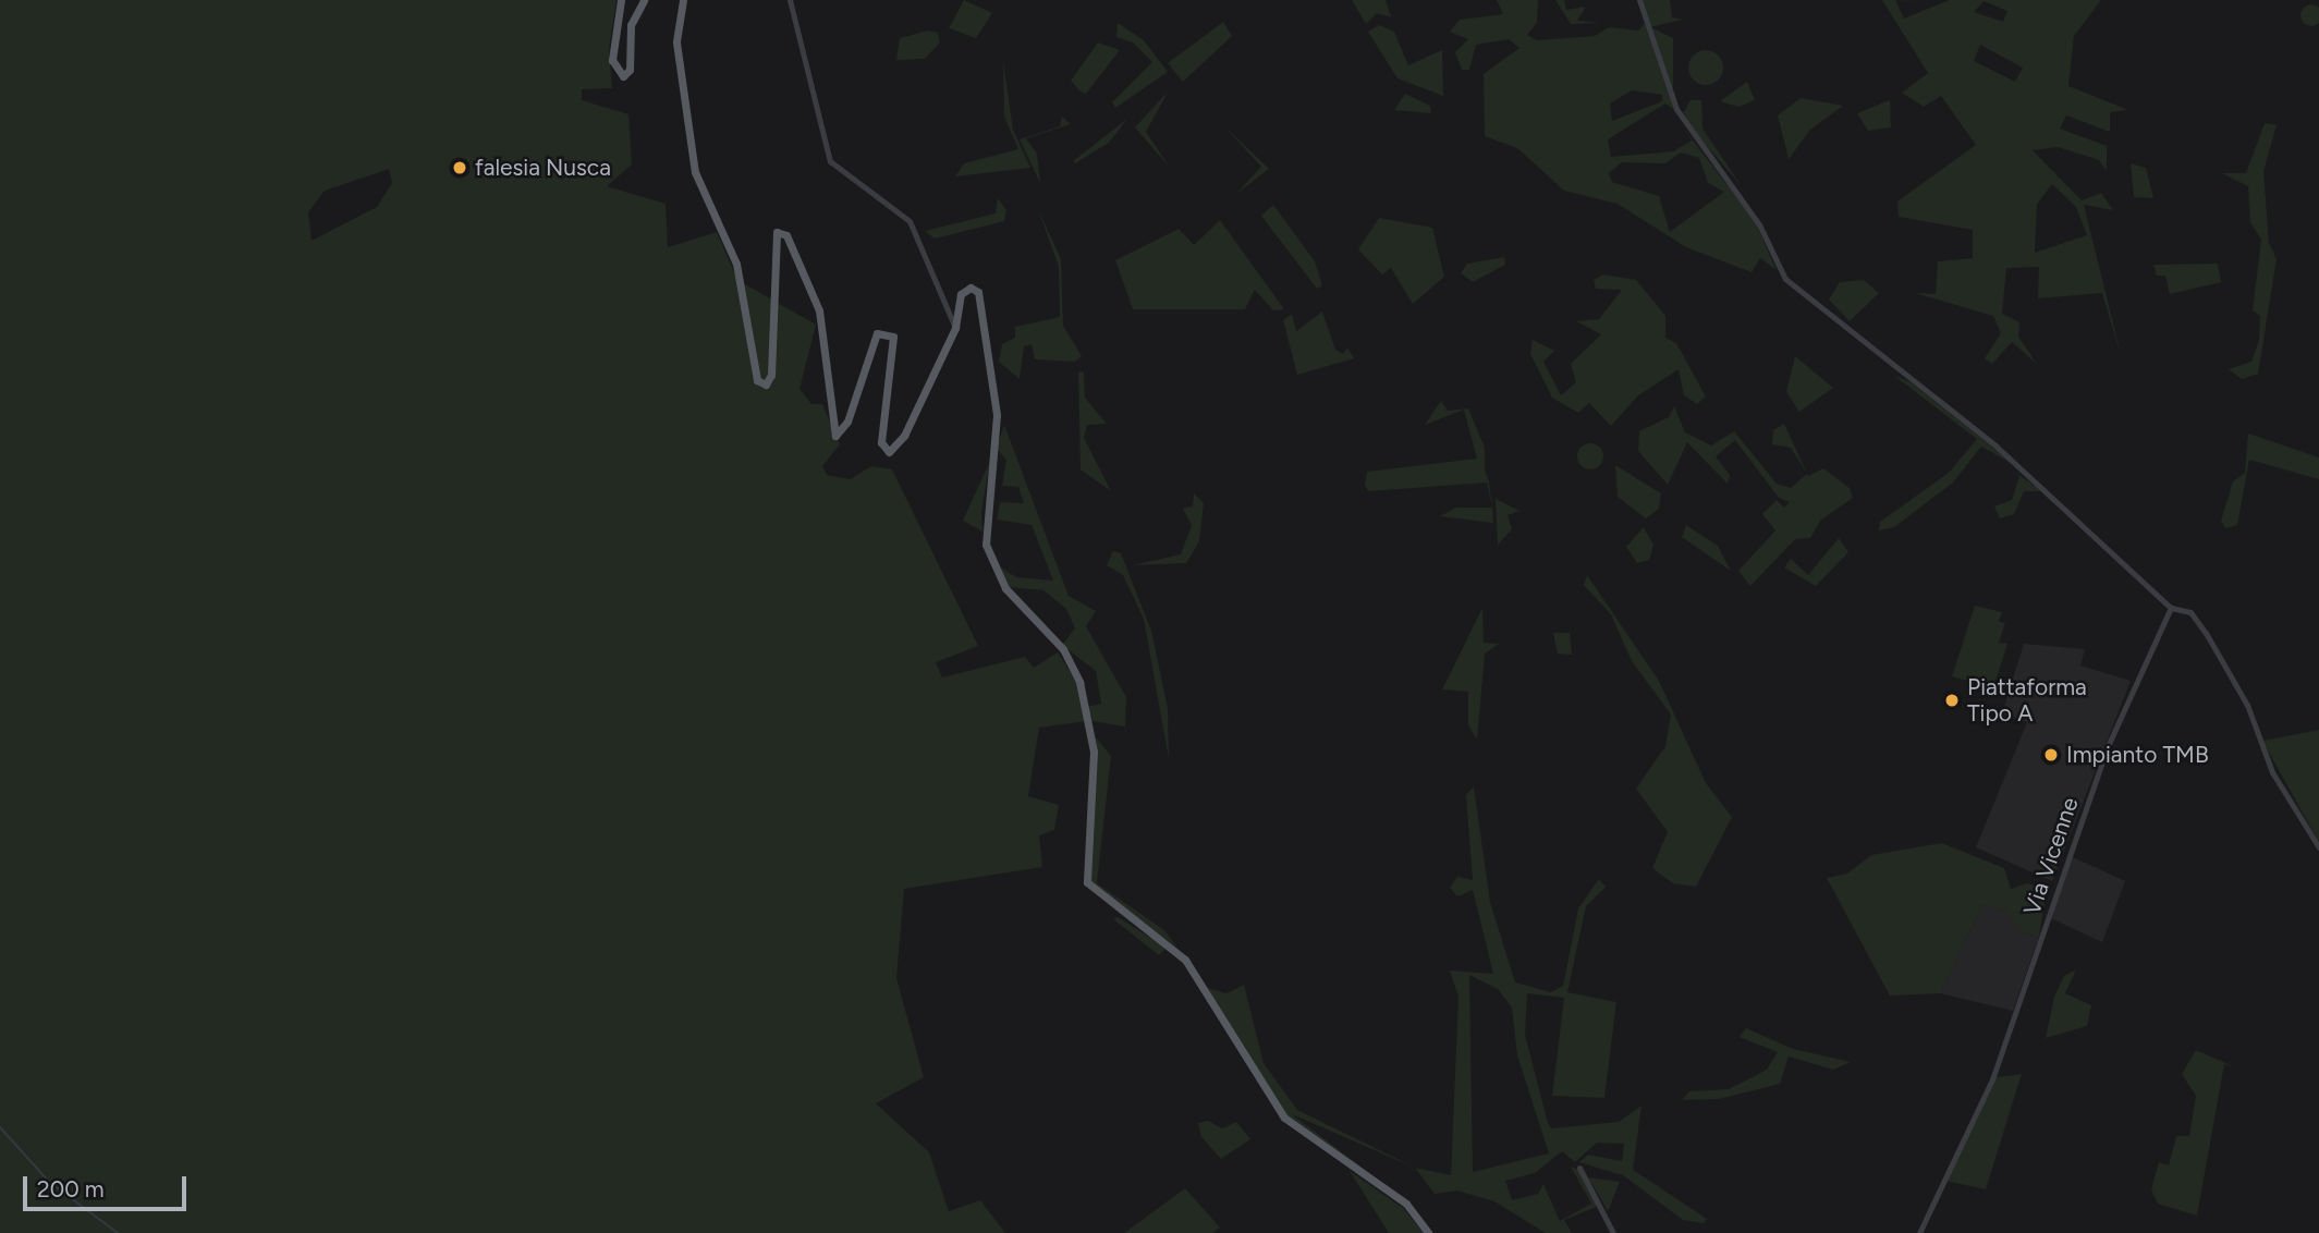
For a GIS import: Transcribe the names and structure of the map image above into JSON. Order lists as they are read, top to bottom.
{
  "streets": {
    "street": ["Via Vicenne"]
  },
  "places": ["falesia Nusca", "Piattaforma Tipo A", "Impianto TMB"],
  "scale_bar": "200 m"
}
